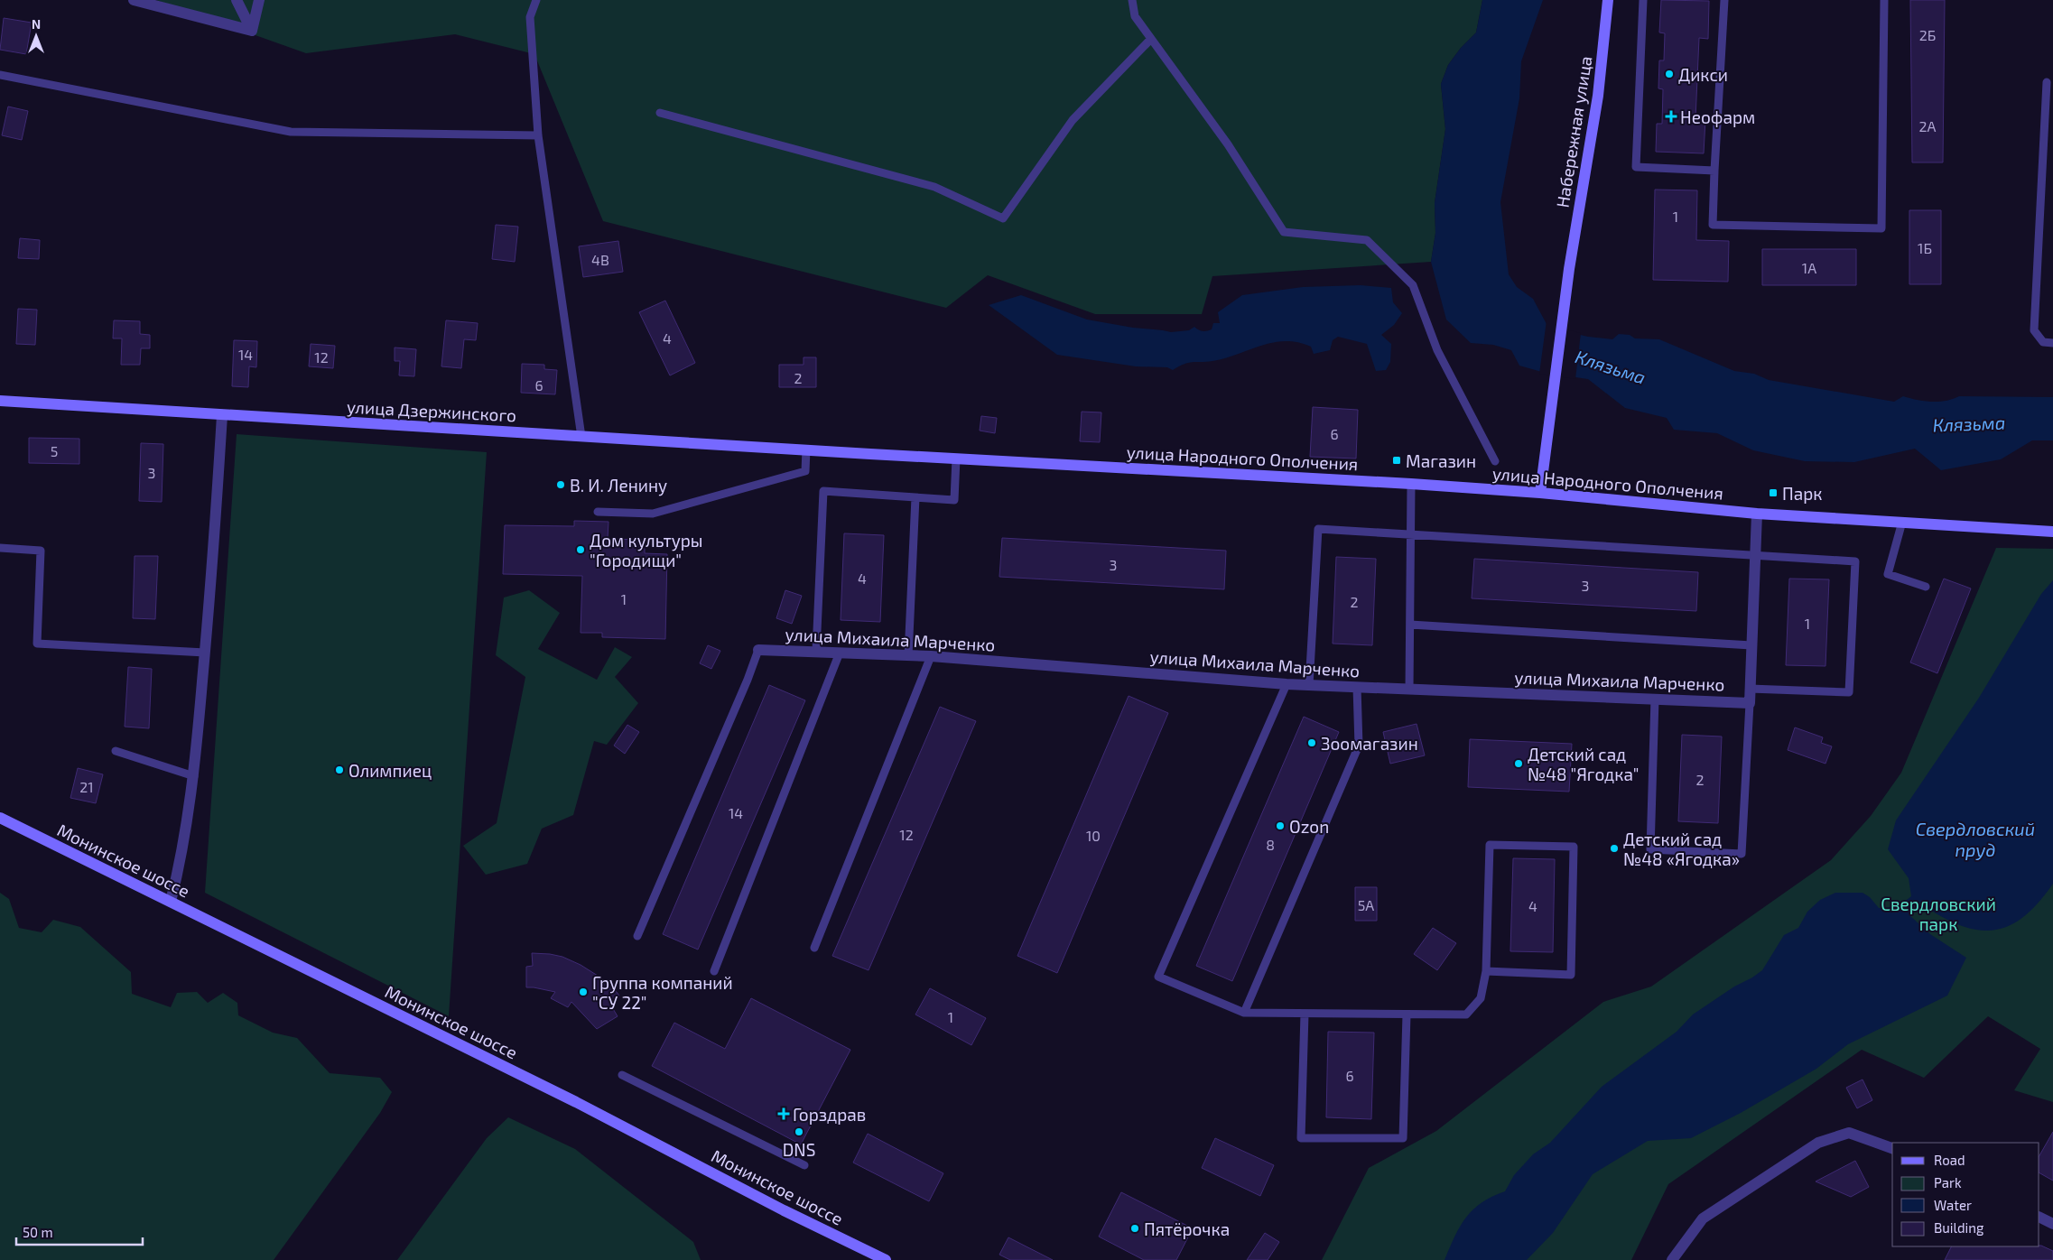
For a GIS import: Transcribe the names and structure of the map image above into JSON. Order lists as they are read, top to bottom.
{
  "streets": {
    "street": [
      "Набережная улица",
      "улица Дзержинского",
      "улица Народного Ополчения",
      "улица Михаила Марченко",
      "Монинское шоссе"
    ]
  },
  "crossings": [
    ["Набережная улица", "улица Народного Ополчения"],
    ["улица Дзержинского", "улица Народного Ополчения"]
  ],
  "water": ["Клязьма", "Свердловский пруд"],
  "parks": ["Свердловский парк"],
  "places": {
    "other": [
      "Дикси",
      "В. И. Ленину",
      "Дом культуры \"Городищи\"",
      "Зоомагазин",
      "Детский сад №48 \"Ягодка\"",
      "Олимпиец",
      "Ozon",
      "Детский сад №48 «Ягодка»",
      "Группа компаний \"СУ 22\"",
      "DNS",
      "Пятёрочка"
    ],
    "health": ["Неофарм", "Горздрав"],
    "transit": ["Магазин", "Парк"]
  },
  "house_numbers": [
    "2Б",
    "2А",
    "1",
    "1Б",
    "4В",
    "1А",
    "4",
    "14",
    "12",
    "2",
    "6",
    "6",
    "5",
    "3",
    "3",
    "4",
    "3",
    "1",
    "2",
    "1",
    "2",
    "21",
    "14",
    "12",
    "10",
    "8",
    "5А",
    "4",
    "1",
    "6"
  ],
  "legend": [
    "Road",
    "Park",
    "Water",
    "Building"
  ],
  "scale_bar": "50 m",
  "north": "top"
}
